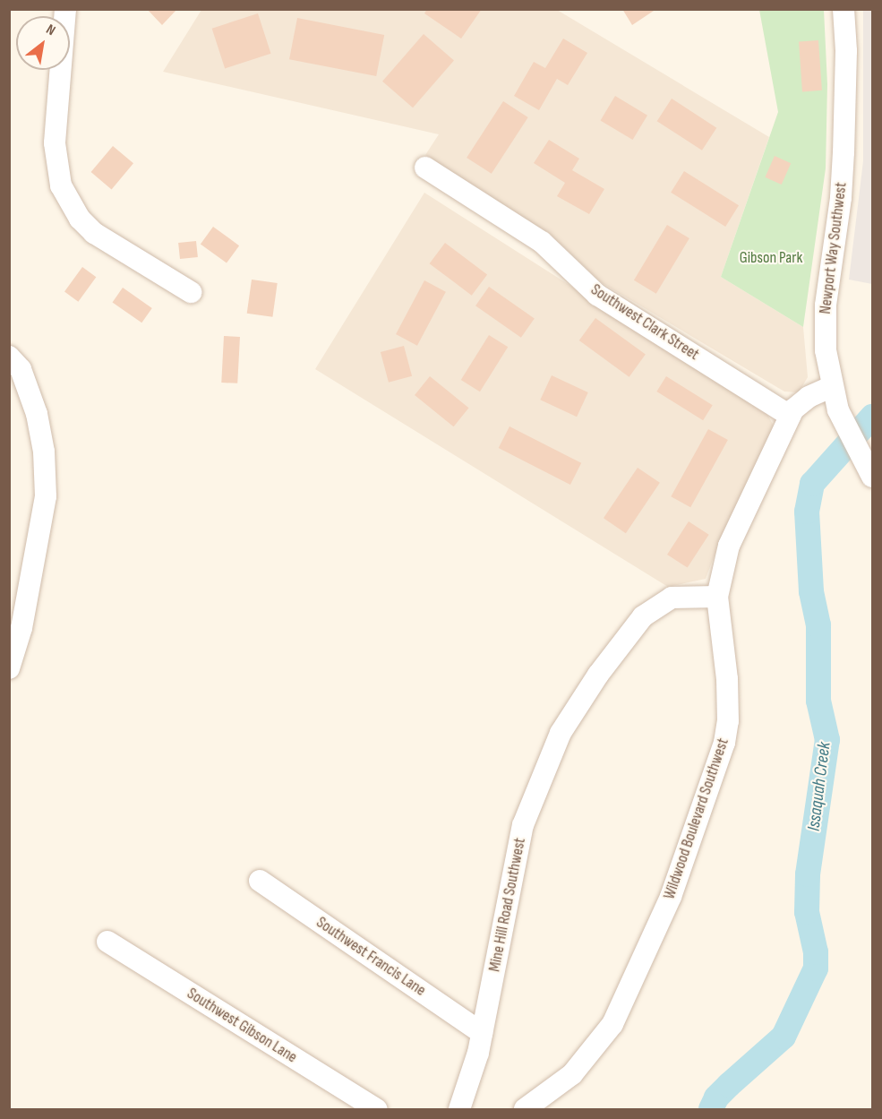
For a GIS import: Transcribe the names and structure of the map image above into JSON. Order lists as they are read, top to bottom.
{
  "streets": {
    "street": [
      "Newport Way Southwest",
      "Southwest Clark Street",
      "Wildwood Boulevard Southwest",
      "Mine Hill Road Southwest",
      "Southwest Francis Lane",
      "Southwest Gibson Lane"
    ]
  },
  "crossings": [
    ["Newport Way Southwest", "Wildwood Boulevard Southwest"],
    ["Southwest Clark Street", "Wildwood Boulevard Southwest"],
    ["Wildwood Boulevard Southwest", "Mine Hill Road Southwest"],
    ["Mine Hill Road Southwest", "Southwest Francis Lane"]
  ],
  "water": ["Issaquah Creek"],
  "parks": ["Gibson Park"],
  "north": "top right"
}
